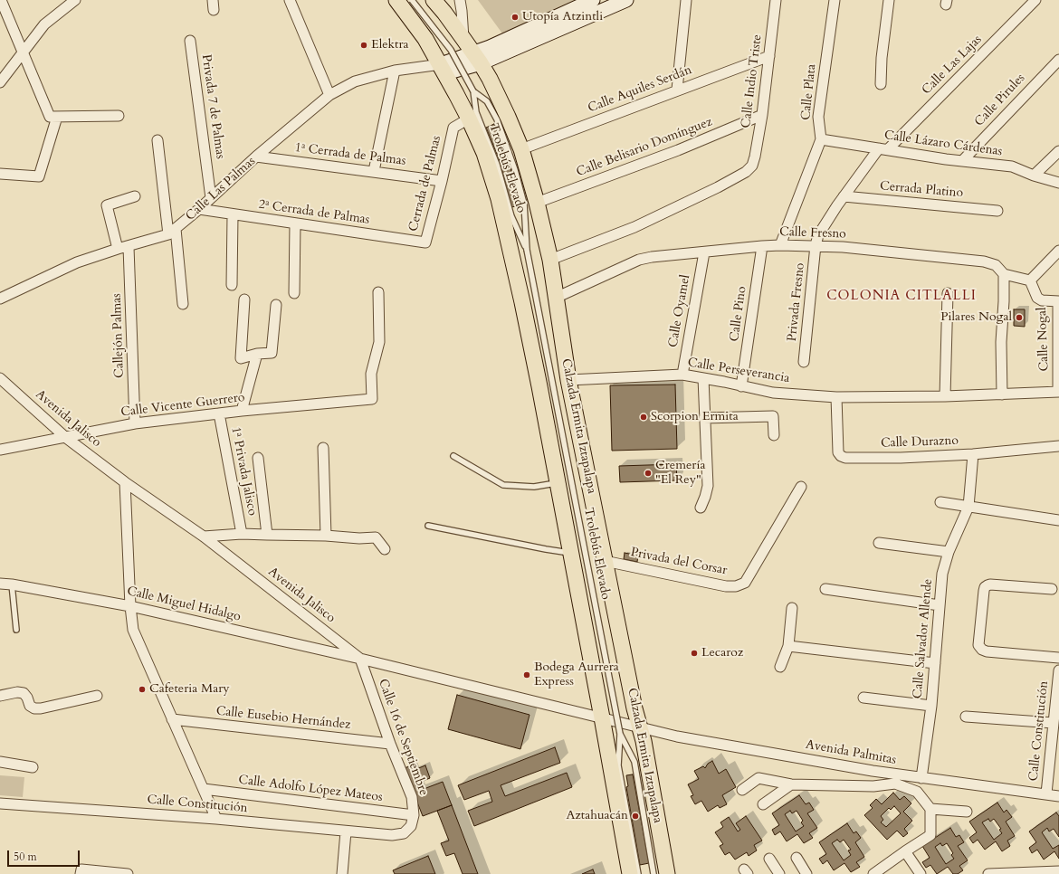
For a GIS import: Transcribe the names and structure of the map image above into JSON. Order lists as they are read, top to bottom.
{
  "streets": {
    "main road": ["Calzada Ermita Iztapalapa"],
    "street": [
      "Calle Las Lajas",
      "Calle Indio Triste",
      "Calle Aquiles Serdán",
      "Calle Plata",
      "Calle Pirules",
      "Privada 7 de Palmas",
      "Calle Lázaro Cárdenas",
      "Calle Belisario Domínguez",
      "1ª Cerrada de Palmas",
      "Cerrada de Palmas",
      "Calle Las Palmas",
      "Cerrada Platino",
      "2ª Cerrada de Palmas",
      "Calle Fresno",
      "Privada Fresno",
      "Calle Oyamel",
      "Calle Pino",
      "Callejón Palmas",
      "Calle Nogal",
      "Calle Perseverancia",
      "Calle Vicente Guerrero",
      "Avenida Jalisco",
      "Calle Durazno",
      "1ª Privada Jalisco",
      "Privada del Corsar",
      "Calle Miguel Hidalgo",
      "Calle Salvador Allende",
      "Calle Eusebio Hernández",
      "Calle Constitución",
      "Calle 16 de Septiembre",
      "Avenida Palmitas",
      "Calle Adolfo López Mateos"
    ],
    "lane": ["Trolebús Elevado"]
  },
  "crossings": [
    ["Calle Las Lajas", "Calle Lázaro Cárdenas"],
    ["Calle Las Lajas", "Cerrada Platino"],
    ["Calle Las Lajas", "Calle Fresno"],
    ["Calle Las Lajas", "Privada Fresno"],
    ["Calle Indio Triste", "Calle Aquiles Serdán"],
    ["Calle Indio Triste", "Calle Belisario Domínguez"],
    ["Calle Indio Triste", "Calzada Ermita Iztapalapa"],
    ["Calle Aquiles Serdán", "Calzada Ermita Iztapalapa"],
    ["Calle Plata", "Calle Lázaro Cárdenas"],
    ["Calle Plata", "Calle Fresno"],
    ["Calle Pirules", "Calle Lázaro Cárdenas"],
    ["Privada 7 de Palmas", "Calle Las Palmas"],
    ["Calle Belisario Domínguez", "Calzada Ermita Iztapalapa"],
    ["1ª Cerrada de Palmas", "Cerrada de Palmas"],
    ["1ª Cerrada de Palmas", "Calle Las Palmas"],
    ["Cerrada de Palmas", "2ª Cerrada de Palmas"],
    ["Calle Las Palmas", "2ª Cerrada de Palmas"],
    ["Calle Las Palmas", "Callejón Palmas"],
    ["Calle Las Palmas", "Calzada Ermita Iztapalapa"],
    ["Calle Fresno", "Privada Fresno"],
    ["Calle Fresno", "Calle Oyamel"],
    ["Calle Fresno", "Calle Pino"],
    ["Calle Fresno", "Calle Nogal"],
    ["Calle Fresno", "Calzada Ermita Iztapalapa"],
    ["Calle Oyamel", "Calle Perseverancia"],
    ["Calle Pino", "Calle Perseverancia"],
    ["Callejón Palmas", "Calle Vicente Guerrero"],
    ["Calle Perseverancia", "Calzada Ermita Iztapalapa"],
    ["Calle Perseverancia", "Calle Durazno"],
    ["Calle Vicente Guerrero", "Avenida Jalisco"],
    ["Calle Vicente Guerrero", "1ª Privada Jalisco"],
    ["Avenida Jalisco", "Calzada Ermita Iztapalapa"],
    ["Avenida Jalisco", "Calle Miguel Hidalgo"],
    ["Avenida Jalisco", "Calle 16 de Septiembre"],
    ["Avenida Jalisco", "Avenida Palmitas"],
    ["Calzada Ermita Iztapalapa", "Privada del Corsar"],
    ["Calzada Ermita Iztapalapa", "Avenida Palmitas"],
    ["Calle Durazno", "Calle Salvador Allende"],
    ["Calle Miguel Hidalgo", "Calle 16 de Septiembre"],
    ["Calle Salvador Allende", "Avenida Palmitas"],
    ["Calle Eusebio Hernández", "Calle 16 de Septiembre"],
    ["Calle Constitución", "Calle 16 de Septiembre"],
    ["Calle Constitución", "Avenida Palmitas"],
    ["Calle 16 de Septiembre", "Calle Adolfo López Mateos"]
  ],
  "districts": ["COLONIA CITLALLI"],
  "places": [
    "Utopía Atzintli",
    "Elektra",
    "Pilares Nogal",
    "Scorpion Ermita",
    "Cremería \"El Rey\"",
    "Lecaroz",
    "Bodega Aurrera Express",
    "Cafeteria Mary",
    "Aztahuacán"
  ],
  "scale_bar": "50 m"
}
